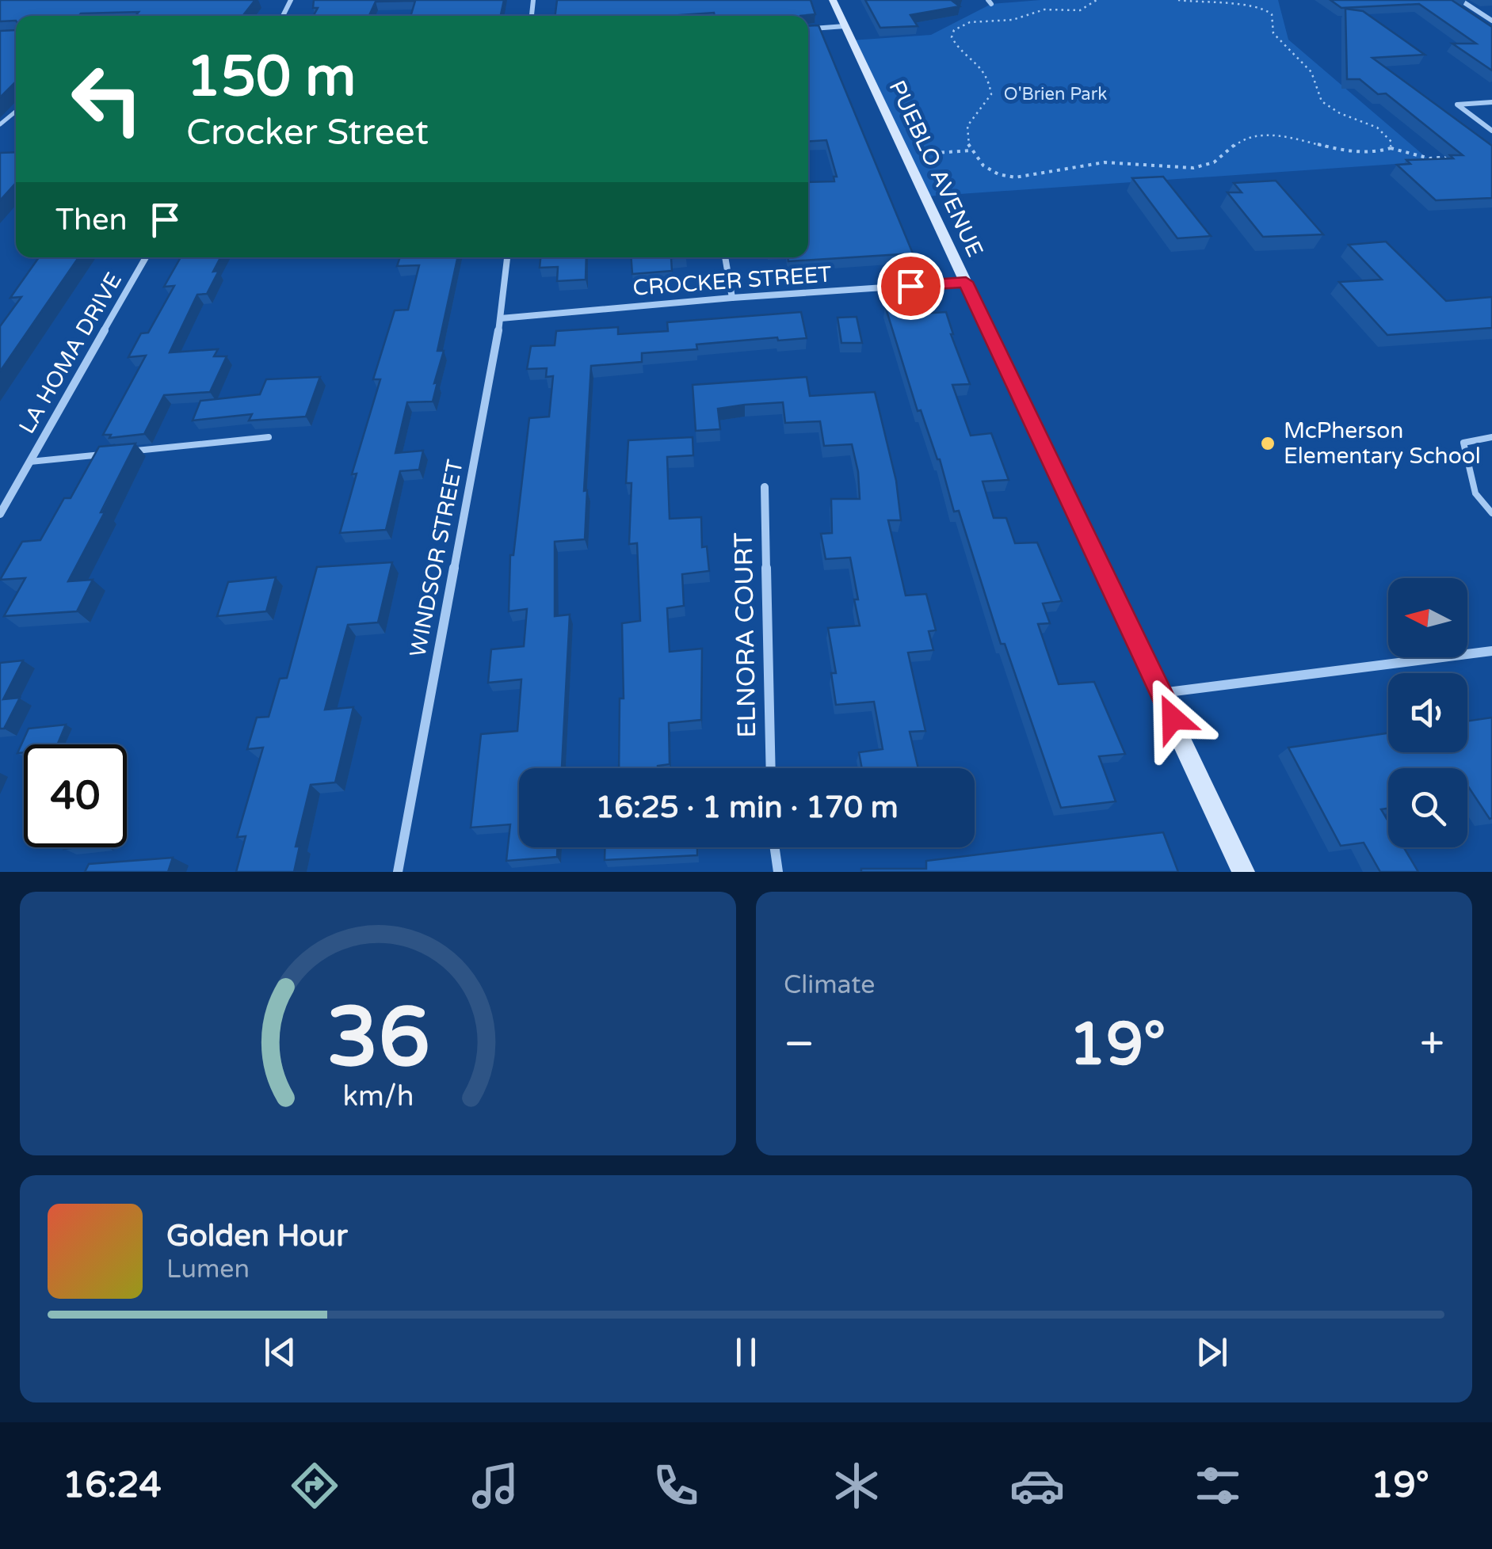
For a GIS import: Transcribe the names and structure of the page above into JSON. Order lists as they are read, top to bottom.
{
  "streets": {
    "street": [
      "PUEBLO AVENUE",
      "CROCKER STREET",
      "LA HOMA DRIVE",
      "WINDSOR STREET",
      "ELNORA COURT"
    ]
  },
  "crossings": [
    ["PUEBLO AVENUE", "CROCKER STREET"],
    ["CROCKER STREET", "WINDSOR STREET"]
  ],
  "parks": ["O'Brien Park"],
  "places": ["McPherson Elementary School"],
  "north": "left",
  "page": {
    "turn": ["150 m", "Crocker Street"],
    "then": "Then",
    "limit": "40",
    "trip": "16:25 · 1 min · 170 m",
    "tile": "Climate",
    "heat": ["−", "19°", "+"],
    "song": ["Golden Hour", "Lumen"],
    "tabs": ["16:24", "19°"],
    "gauge": ["36", "km/h"]
  }
}
